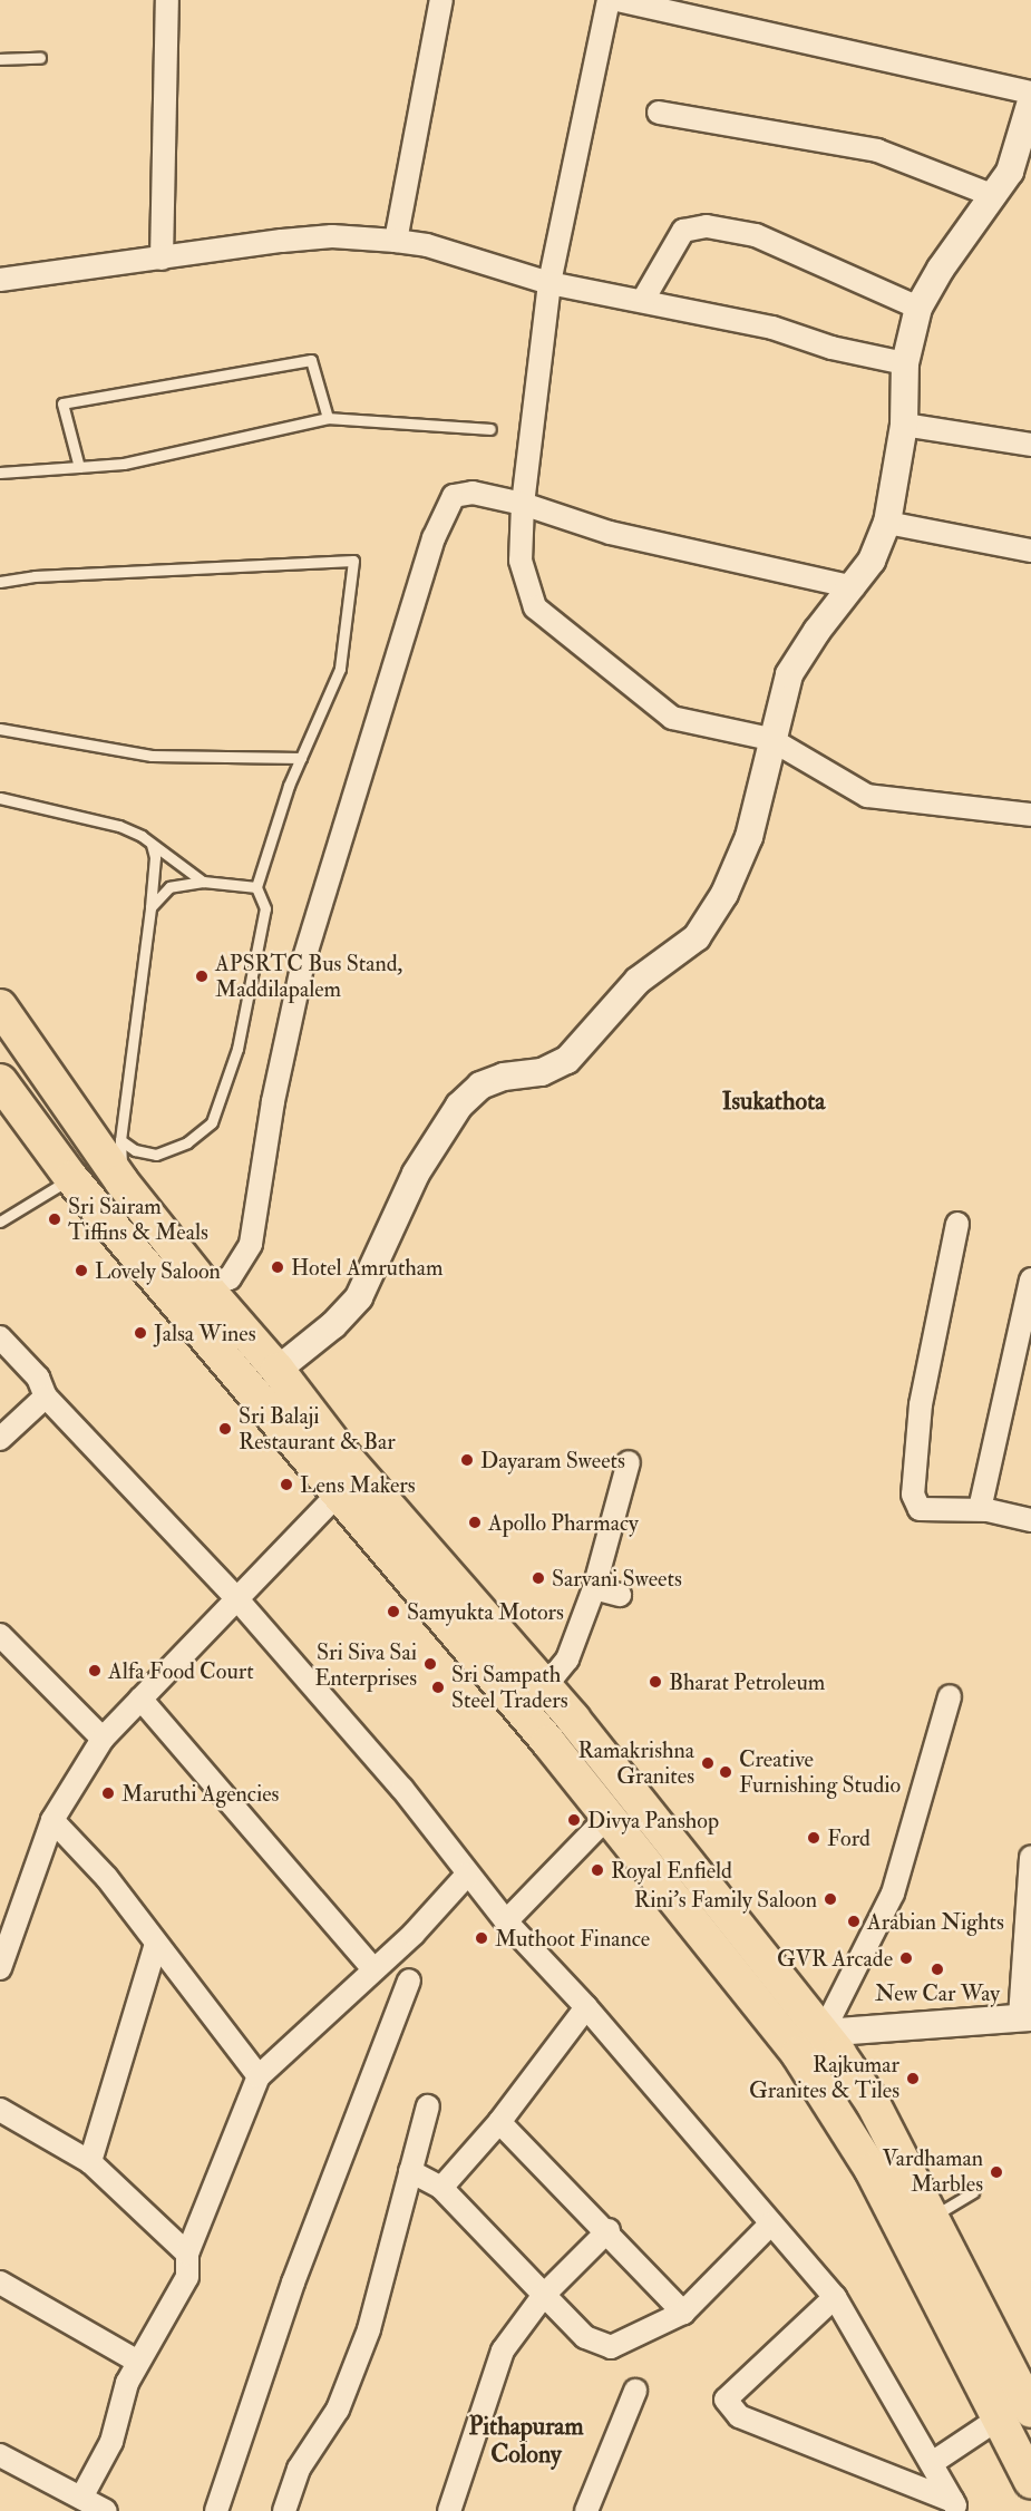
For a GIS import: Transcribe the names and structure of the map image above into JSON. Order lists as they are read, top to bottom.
{
  "districts": ["Isukathota", "Pithapuram Colony"],
  "places": [
    "APSRTC Bus Stand, Maddilapalem",
    "Sri Sairam Tiffins & Meals",
    "Hotel Amrutham",
    "Lovely Saloon",
    "Jalsa Wines",
    "Sri Balaji Restaurant & Bar",
    "Dayaram Sweets",
    "Lens Makers",
    "Apollo Pharmacy",
    "Sarvani Sweets",
    "Samyukta Motors",
    "Sri Siva Sai Enterprises",
    "Alfa Food Court",
    "Bharat Petroleum",
    "Sri Sampath Steel Traders",
    "Ramakrishna Granites",
    "Creative Furnishing Studio",
    "Maruthi Agencies",
    "Divya Panshop",
    "Ford",
    "Royal Enfield",
    "Rini's Family Saloon",
    "Arabian Nights",
    "Muthoot Finance",
    "GVR Arcade",
    "New Car Way",
    "Rajkumar Granites & Tiles",
    "Vardhaman Marbles"
  ]
}
